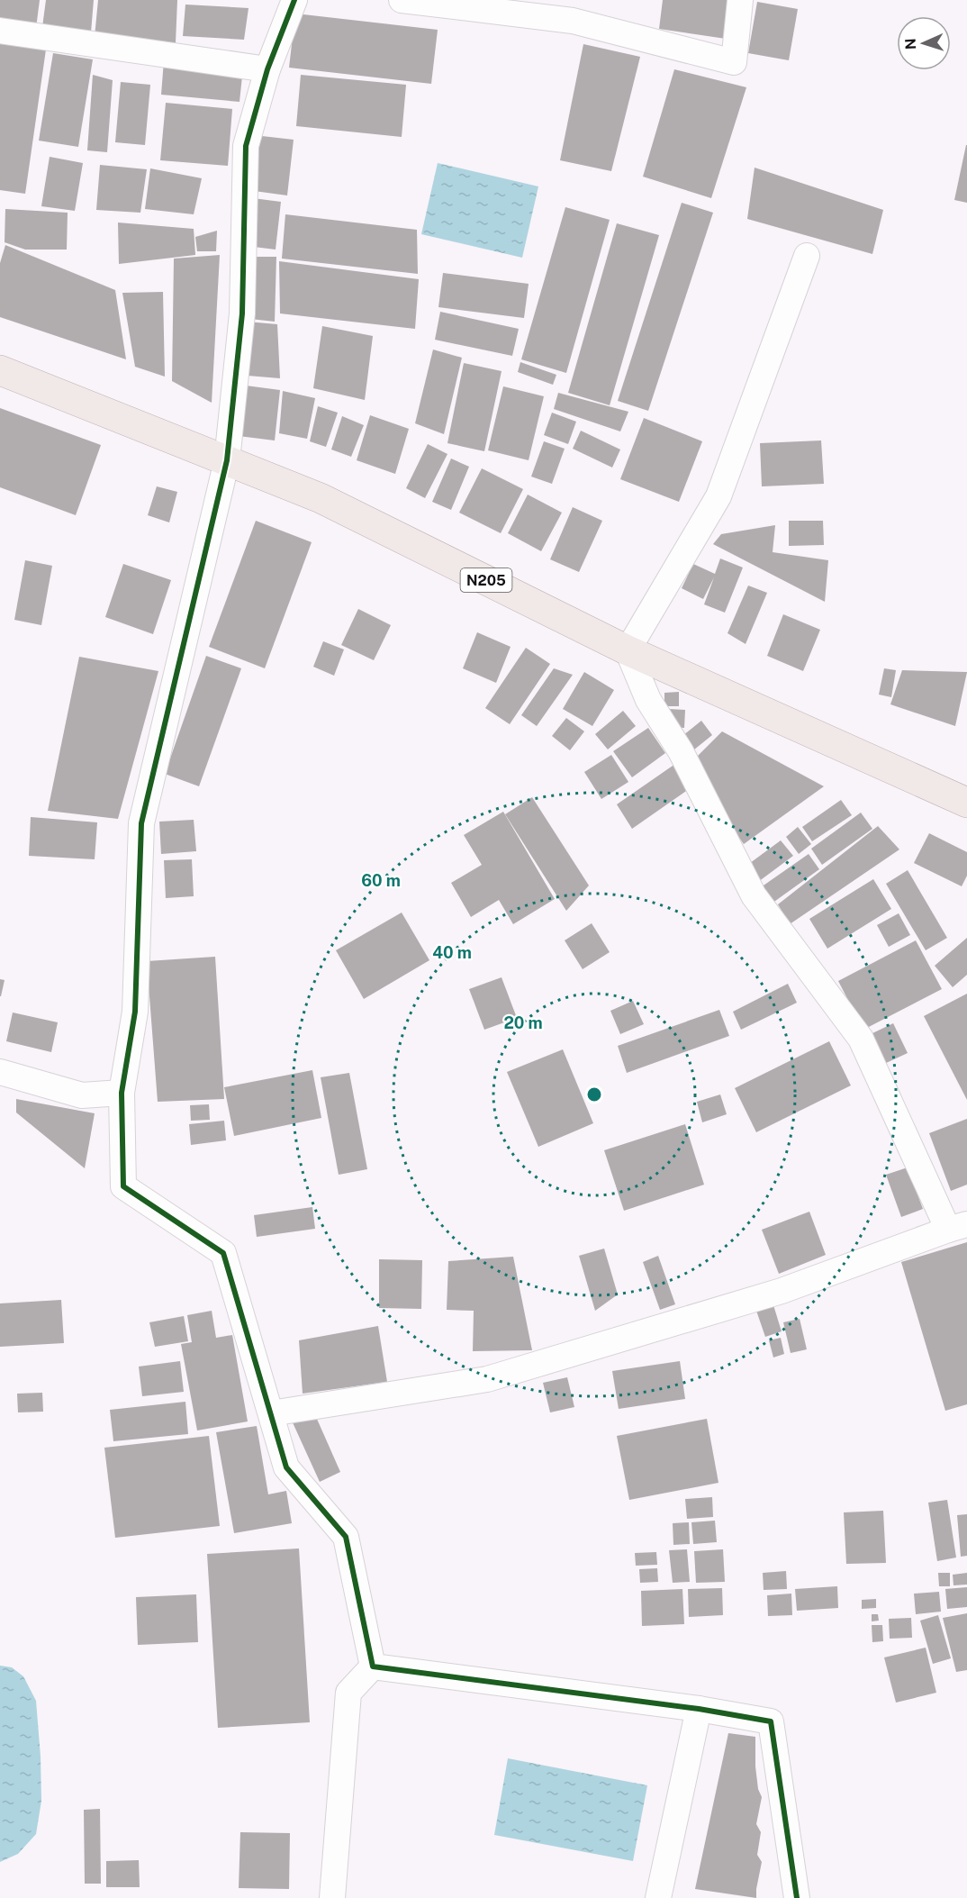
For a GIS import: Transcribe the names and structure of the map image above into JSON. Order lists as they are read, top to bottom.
{
  "streets": {
    "highway": ["N205"]
  },
  "north": "left",
  "rings": ["60 m", "40 m", "20 m"]
}
